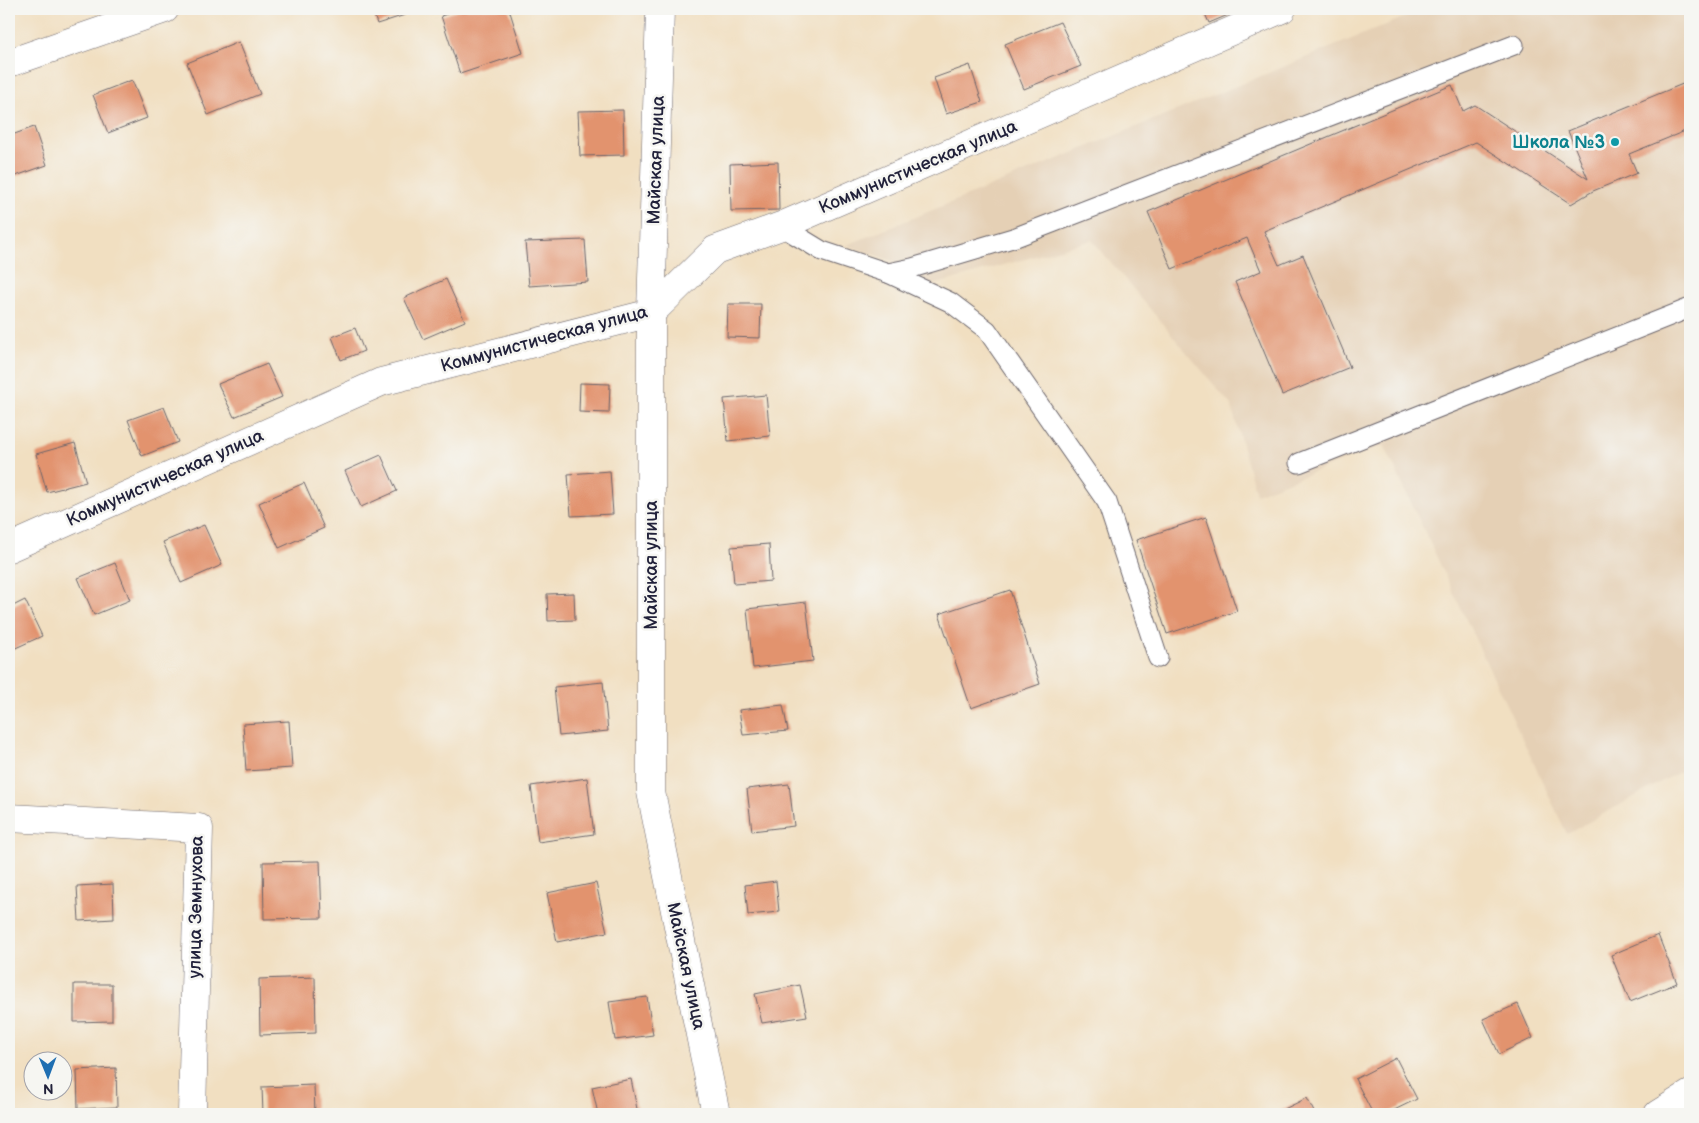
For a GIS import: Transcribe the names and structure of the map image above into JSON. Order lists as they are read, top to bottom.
{
  "streets": {
    "street": ["Майская улица", "Коммунистическая улица", "улица Земнухова"]
  },
  "crossings": [
    ["Майская улица", "Коммунистическая улица"]
  ],
  "places": ["Школа №3"],
  "north": "bottom"
}
